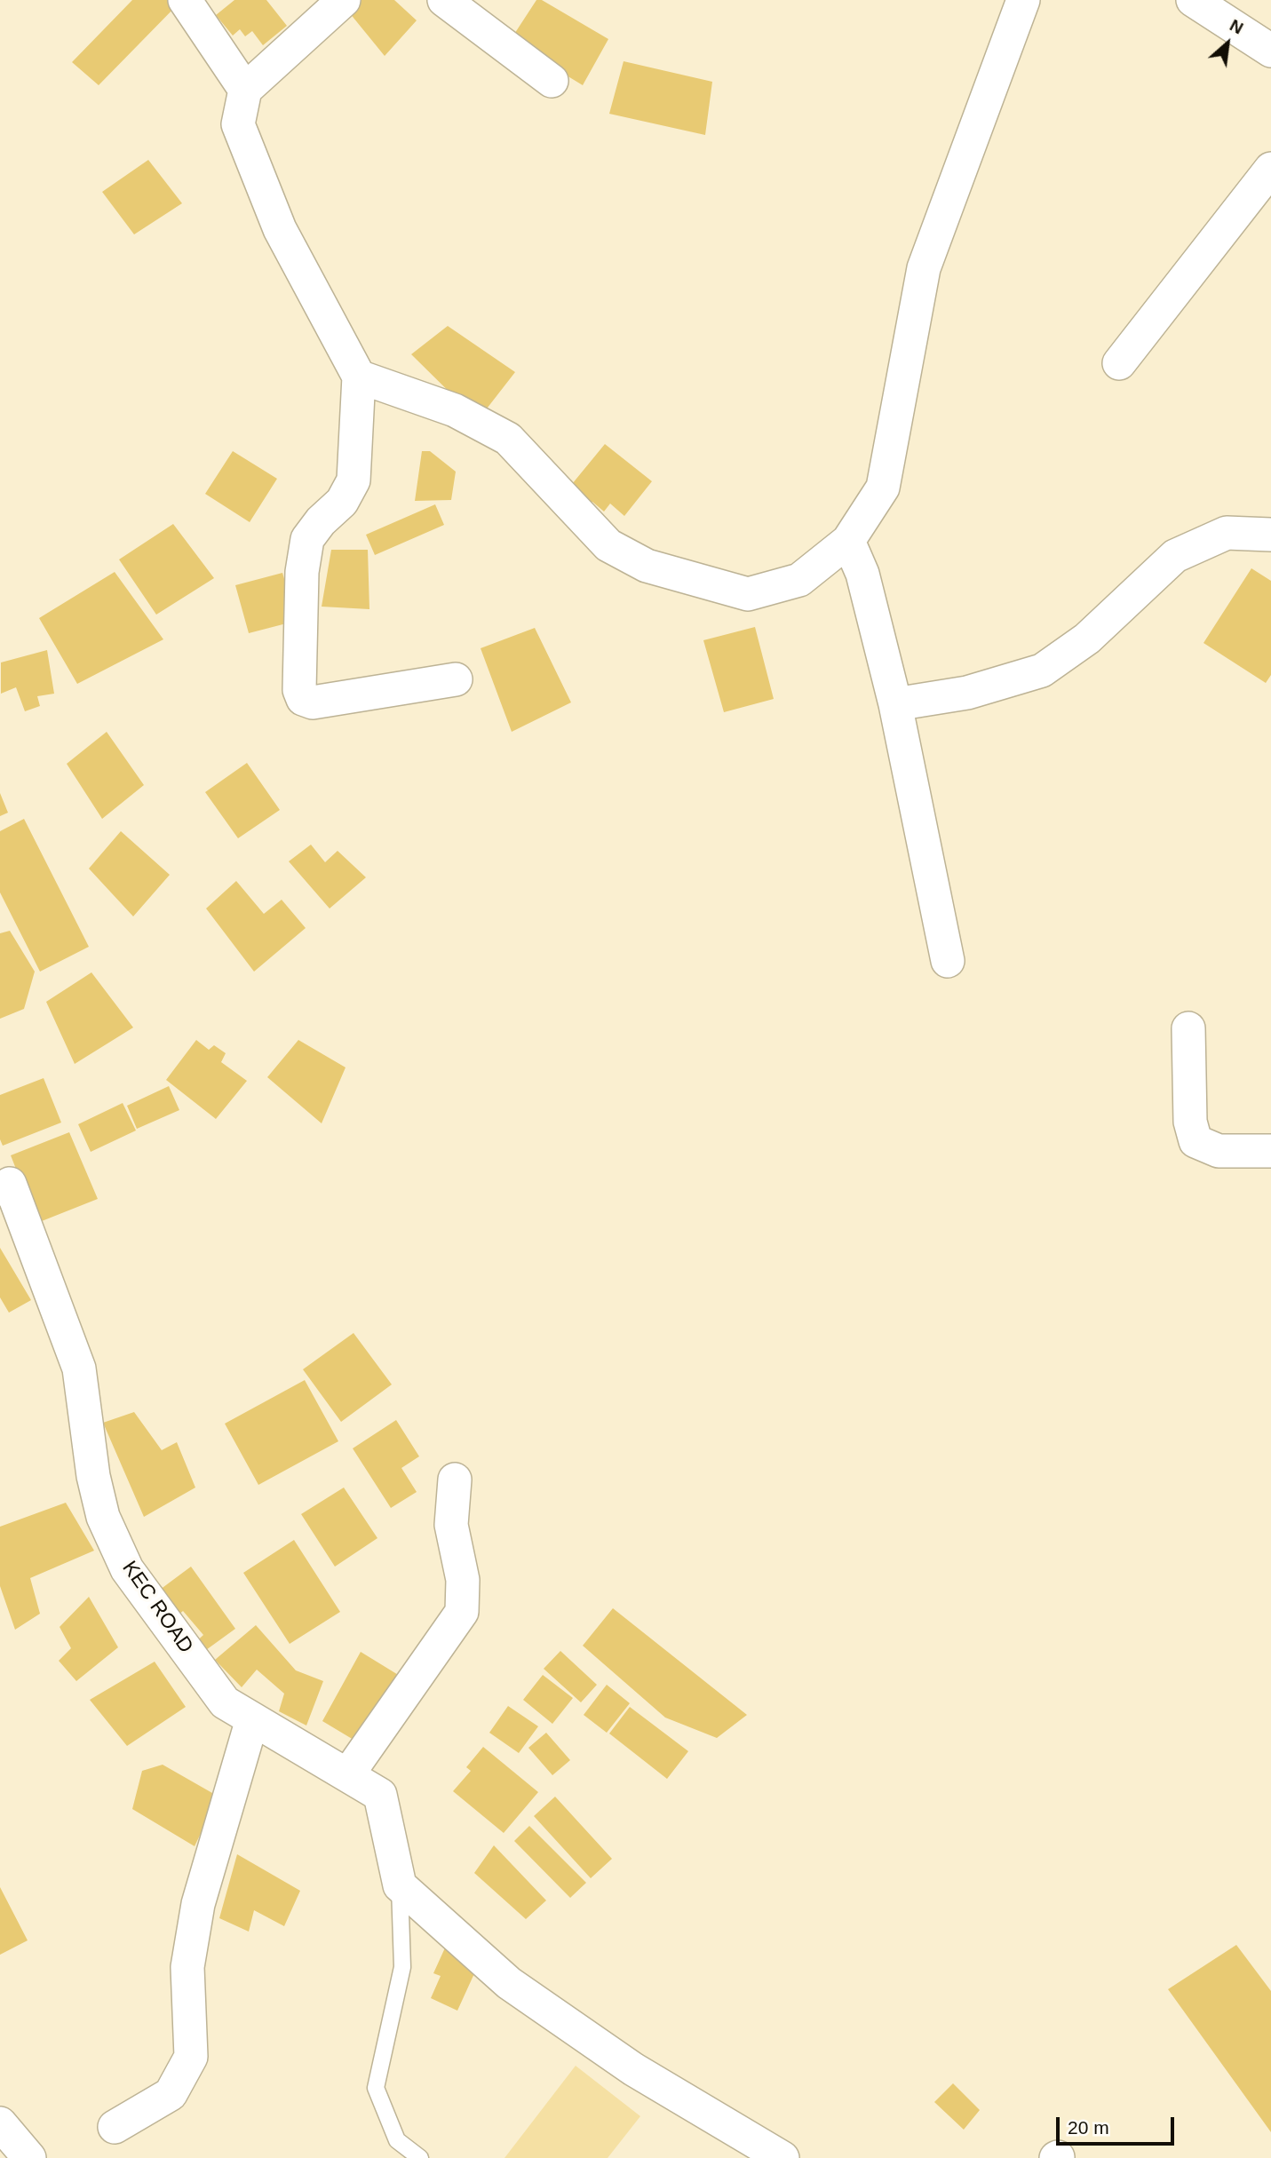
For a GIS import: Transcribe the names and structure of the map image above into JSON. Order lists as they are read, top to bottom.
{
  "streets": {
    "street": ["KEC ROAD"]
  },
  "scale_bar": "20 m",
  "north": "top right"
}
